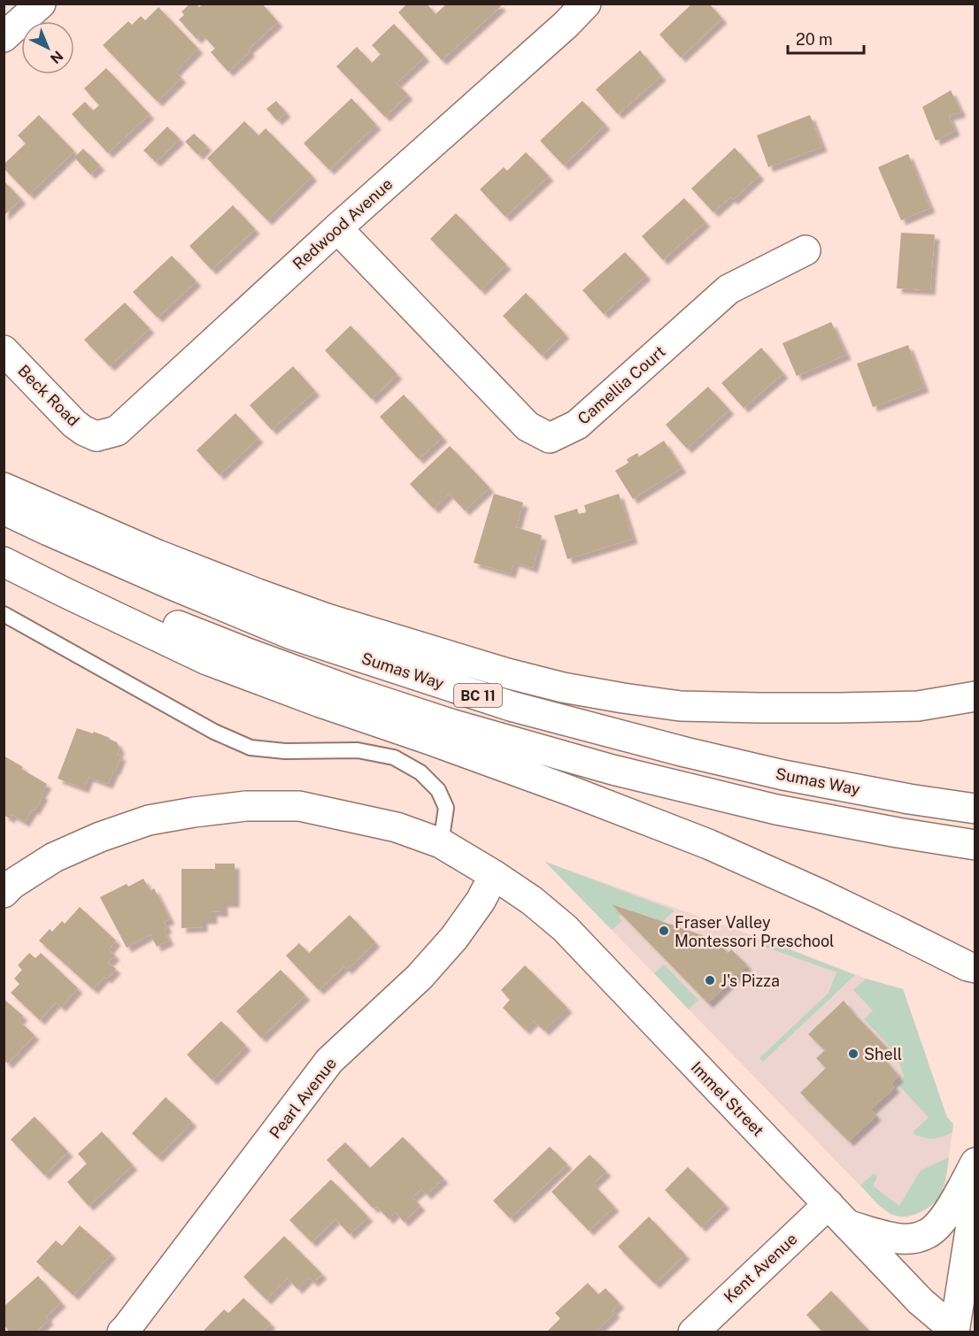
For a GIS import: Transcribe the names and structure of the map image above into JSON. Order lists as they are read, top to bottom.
{
  "streets": {
    "main road": [
      "Redwood Avenue",
      "Camellia Court",
      "Beck Road",
      "Sumas Way",
      "BC 11",
      "Pearl Avenue",
      "Immel Street",
      "Kent Avenue"
    ]
  },
  "crossings": [
    ["Redwood Avenue", "Camellia Court"],
    ["Redwood Avenue", "Beck Road"],
    ["Pearl Avenue", "Immel Street"],
    ["Immel Street", "Kent Avenue"]
  ],
  "places": ["Fraser Valley Montessori Preschool", "J's Pizza", "Shell"],
  "scale_bar": "20 m",
  "north": "bottom right"
}
